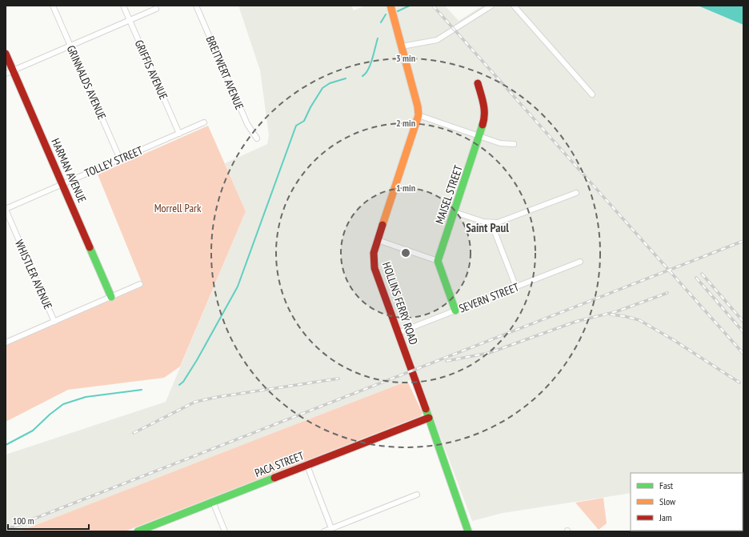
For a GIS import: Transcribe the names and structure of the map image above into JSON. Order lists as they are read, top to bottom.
{
  "streets": {
    "street": [
      "GRIFFIS AVENUE",
      "BREITWERT AVENUE",
      "GRINNALDS AVENUE",
      "TOLLEY STREET",
      "HARMAN AVENUE",
      "MAISEL STREET",
      "WHISTLER AVENUE",
      "SEVERN STREET",
      "HOLLINS FERRY ROAD",
      "PACA STREET"
    ]
  },
  "crossings": [
    ["GRIFFIS AVENUE", "TOLLEY STREET"],
    ["GRINNALDS AVENUE", "TOLLEY STREET"],
    ["TOLLEY STREET", "HARMAN AVENUE"],
    ["TOLLEY STREET", "WHISTLER AVENUE"],
    ["SEVERN STREET", "HOLLINS FERRY ROAD"],
    ["HOLLINS FERRY ROAD", "PACA STREET"]
  ],
  "districts": ["Saint Paul"],
  "parks": ["Morrell Park"],
  "legend": ["Fast", "Slow", "Jam"],
  "scale_bar": "100 m",
  "rings": ["3 min", "2 min", "1 min"]
}
